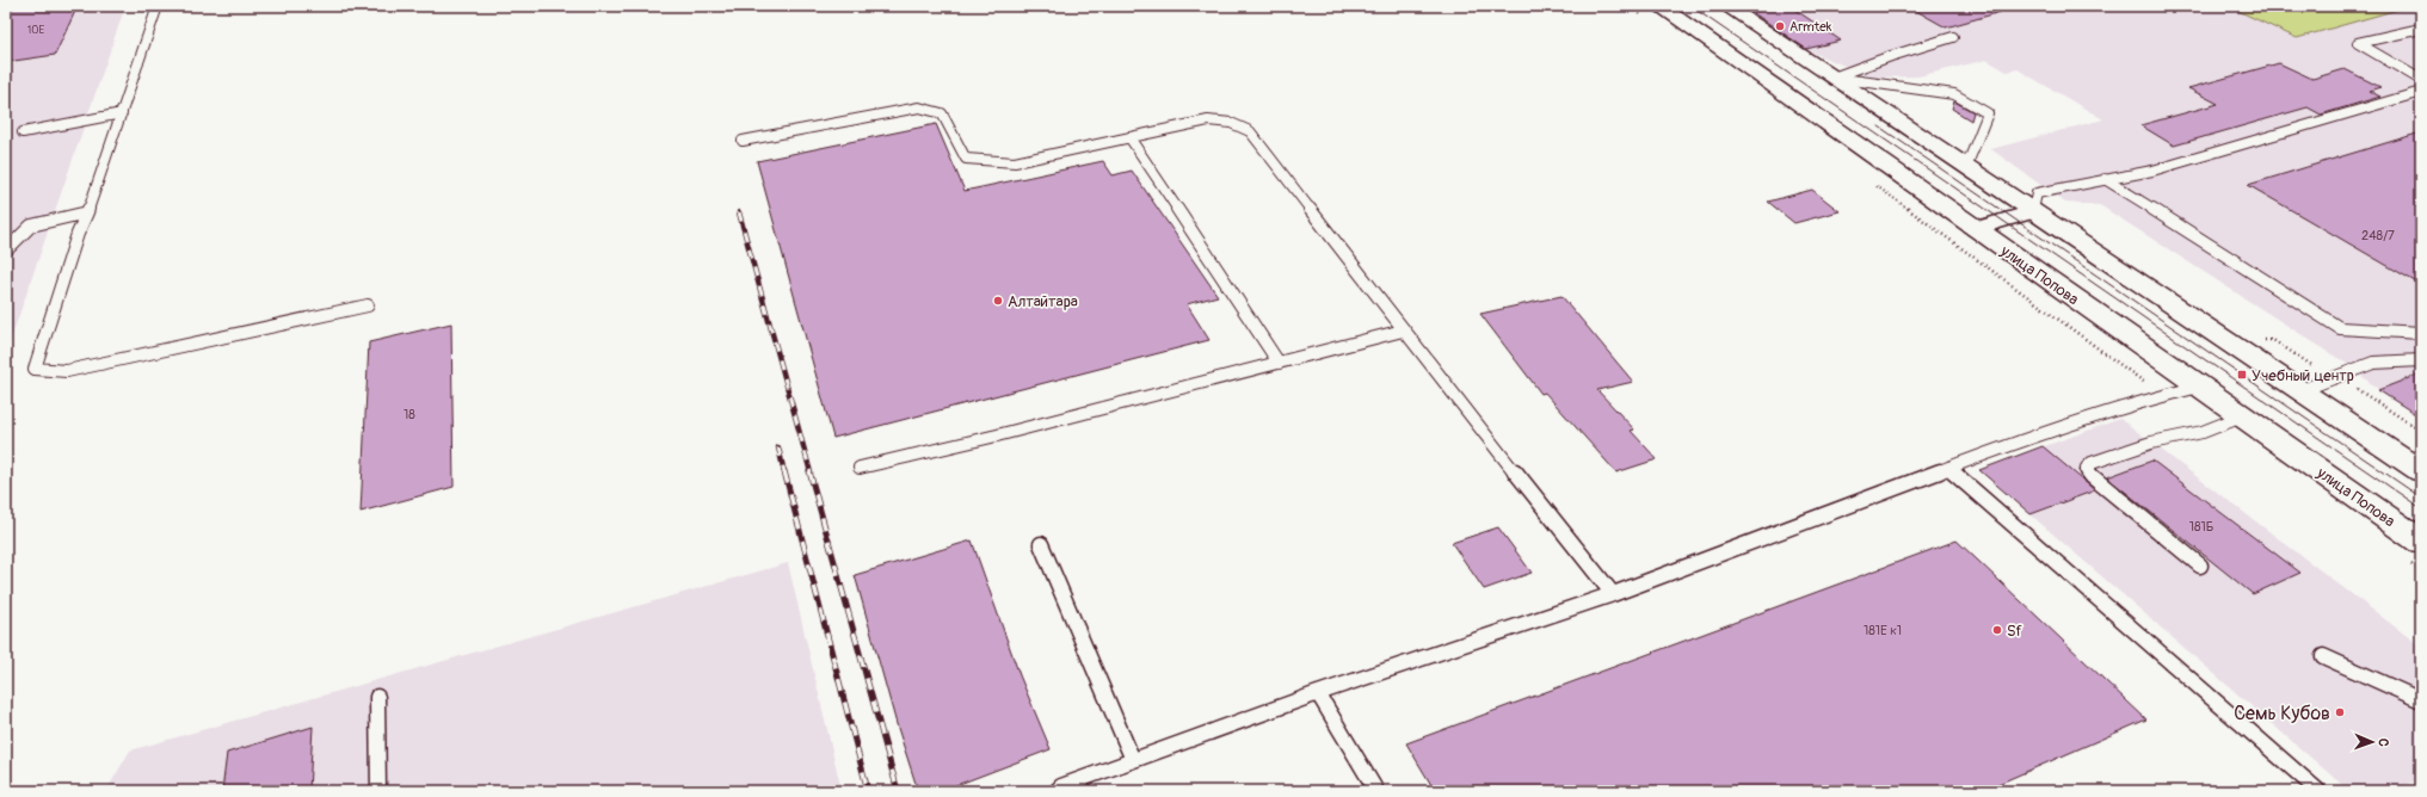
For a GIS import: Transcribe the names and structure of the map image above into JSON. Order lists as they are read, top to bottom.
{
  "streets": {
    "main road": ["улица Попова"]
  },
  "places": {
    "other": [
      "Armtek",
      "Алтайтара",
      "Sf",
      "Семь Кубов"
    ],
    "transit": ["Учебный центр"]
  },
  "house_numbers": [
    "10Е",
    "248/7",
    "18",
    "181Б",
    "181Е к1"
  ],
  "north": "right"
}
